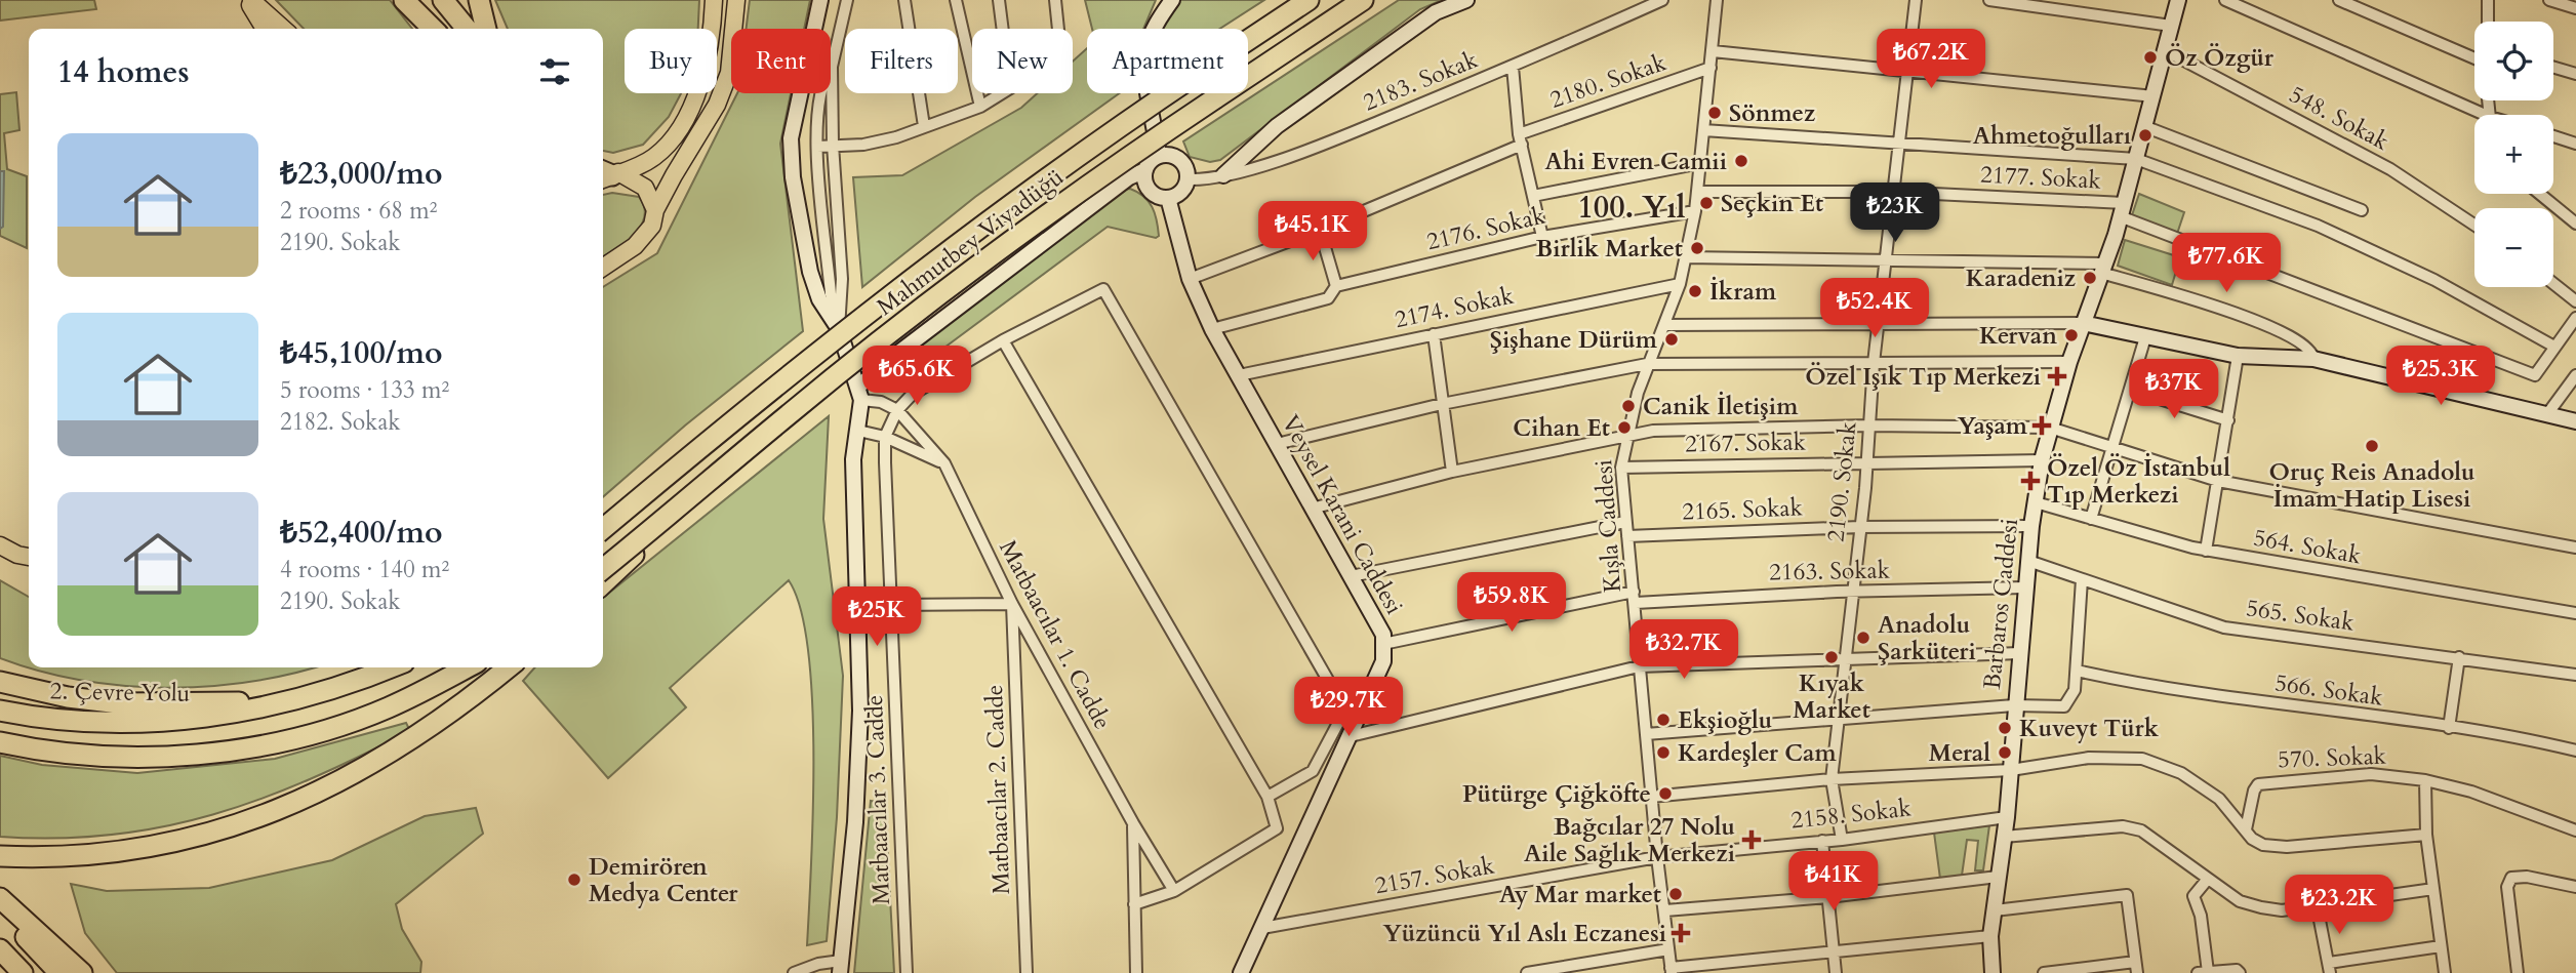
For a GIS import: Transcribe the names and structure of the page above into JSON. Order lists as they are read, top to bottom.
{
  "streets": {
    "highway": ["Mahmutbey Viyadüğü", "2. Çevre Yolu"],
    "main road": ["Veysel Karani Caddesi", "Barbaros Caddesi"],
    "street": [
      "2183. Sokak",
      "2180. Sokak",
      "548. Sokak",
      "2177. Sokak",
      "2176. Sokak",
      "2174. Sokak",
      "2167. Sokak",
      "2190. Sokak",
      "2165. Sokak",
      "Kışla Caddesi",
      "564. Sokak",
      "2163. Sokak",
      "565. Sokak",
      "Matbaacılar 1. Cadde",
      "566. Sokak",
      "570. Sokak",
      "Matbaacılar 2. Cadde",
      "Matbaacılar 3. Cadde",
      "2158. Sokak",
      "2157. Sokak"
    ]
  },
  "crossings": [
    ["2183. Sokak", "Veysel Karani Caddesi"],
    ["2180. Sokak", "Veysel Karani Caddesi"],
    ["2180. Sokak", "Kışla Caddesi"],
    ["548. Sokak", "Barbaros Caddesi"],
    ["2177. Sokak", "2190. Sokak"],
    ["2177. Sokak", "Kışla Caddesi"],
    ["2177. Sokak", "Barbaros Caddesi"],
    ["2176. Sokak", "Veysel Karani Caddesi"],
    ["2176. Sokak", "Kışla Caddesi"],
    ["2174. Sokak", "Veysel Karani Caddesi"],
    ["2174. Sokak", "Kışla Caddesi"],
    ["2167. Sokak", "2190. Sokak"],
    ["2167. Sokak", "Kışla Caddesi"],
    ["2167. Sokak", "Barbaros Caddesi"],
    ["2190. Sokak", "2165. Sokak"],
    ["2190. Sokak", "2163. Sokak"],
    ["2190. Sokak", "2158. Sokak"],
    ["2165. Sokak", "Kışla Caddesi"],
    ["2165. Sokak", "Barbaros Caddesi"],
    ["Veysel Karani Caddesi", "2163. Sokak"],
    ["Veysel Karani Caddesi", "2157. Sokak"],
    ["Kışla Caddesi", "2163. Sokak"],
    ["Kışla Caddesi", "2158. Sokak"],
    ["Kışla Caddesi", "2157. Sokak"],
    ["564. Sokak", "Barbaros Caddesi"],
    ["2163. Sokak", "Barbaros Caddesi"],
    ["Barbaros Caddesi", "565. Sokak"],
    ["Barbaros Caddesi", "2158. Sokak"],
    ["Matbaacılar 1. Cadde", "Matbaacılar 2. Cadde"],
    ["Matbaacılar 1. Cadde", "Matbaacılar 3. Cadde"],
    ["2158. Sokak", "2157. Sokak"]
  ],
  "districts": ["100. Yıl"],
  "places": {
    "other": [
      "Öz Özgür",
      "Sönmez",
      "Ahmetoğulları",
      "Ahi Evren Camii",
      "Seçkin Et",
      "Birlik Market",
      "Karadeniz",
      "İkram",
      "Kervan",
      "Şişhane Dürüm",
      "Canik İletişim",
      "Cihan Et",
      "Oruç Reis Anadolu İmam Hatip Lisesi",
      "Anadolu Şarküteri",
      "Kıyak Market",
      "Ekşioğlu",
      "Kuveyt Türk",
      "Kardeşler Cam",
      "Meral",
      "Pütürge Çiğköfte",
      "Demirören Medya Center",
      "Ay Mar market"
    ],
    "health": [
      "Özel Işık Tıp Merkezi",
      "Yaşam",
      "Özel Öz İstanbul Tıp Merkezi",
      "Bağcılar 27 Nolu Aile Sağlık Merkezi",
      "Yüzüncü Yıl Aslı Eczanesi"
    ]
  },
  "page": {
    "map_buttons": ["+", "−"],
    "price": [
      "₺67.2K",
      "₺23K",
      "₺45.1K",
      "₺77.6K",
      "₺52.4K",
      "₺65.6K",
      "₺25.3K",
      "₺37K",
      "₺59.8K",
      "₺25K",
      "₺32.7K",
      "₺29.7K",
      "₺41K",
      "₺23.2K"
    ],
    "chip": [
      "Buy",
      "Rent",
      "Filters",
      "New",
      "Apartment"
    ],
    "heading": "14 homes",
    "list": [
      {
        "name": "₺23,000/mo",
        "note": "2 rooms · 68 m² · 2190. Sokak"
      },
      {
        "name": "₺45,100/mo",
        "note": "5 rooms · 133 m² · 2182. Sokak"
      },
      {
        "name": "₺52,400/mo",
        "note": "4 rooms · 140 m² · 2190. Sokak"
      }
    ]
  }
}
